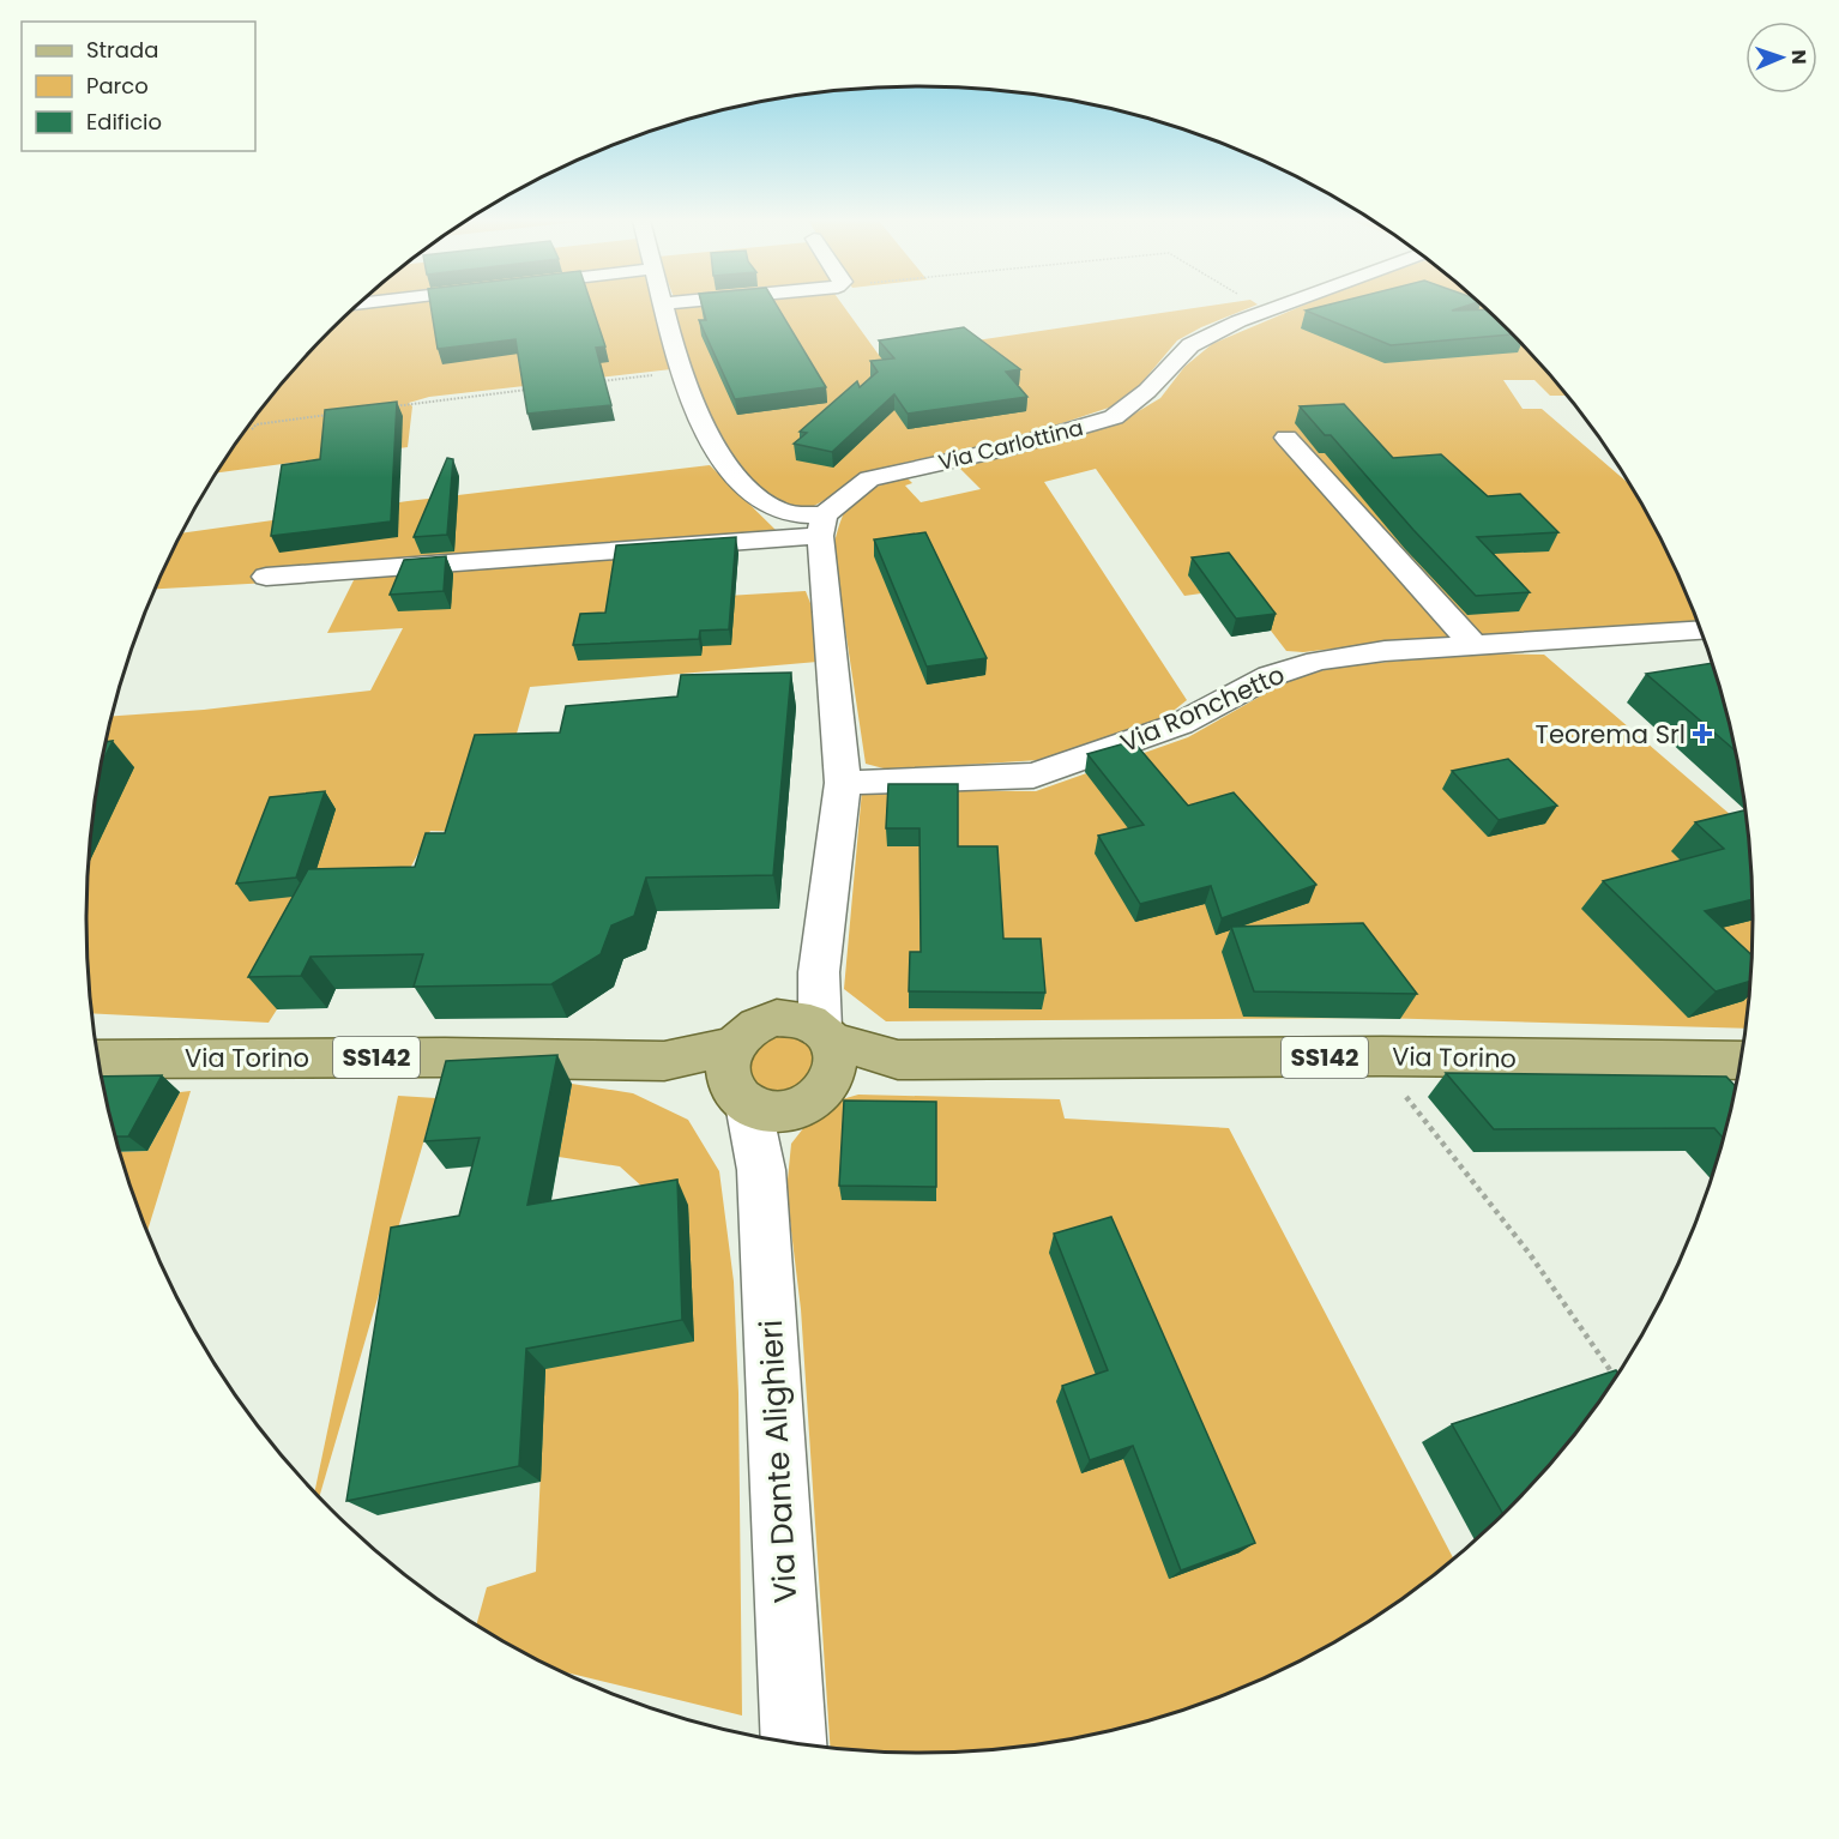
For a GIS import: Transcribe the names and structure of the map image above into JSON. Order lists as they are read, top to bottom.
{
  "streets": {
    "main road": ["Via Torino", "SS142"],
    "street": ["Via Carlottina", "Via Ronchetto", "Via Dante Alighieri"]
  },
  "crossings": [
    ["Via Torino", "Via Dante Alighieri"]
  ],
  "places": {
    "health": ["Teorema Srl"]
  },
  "legend": ["Strada", "Parco", "Edificio"],
  "north": "right"
}
